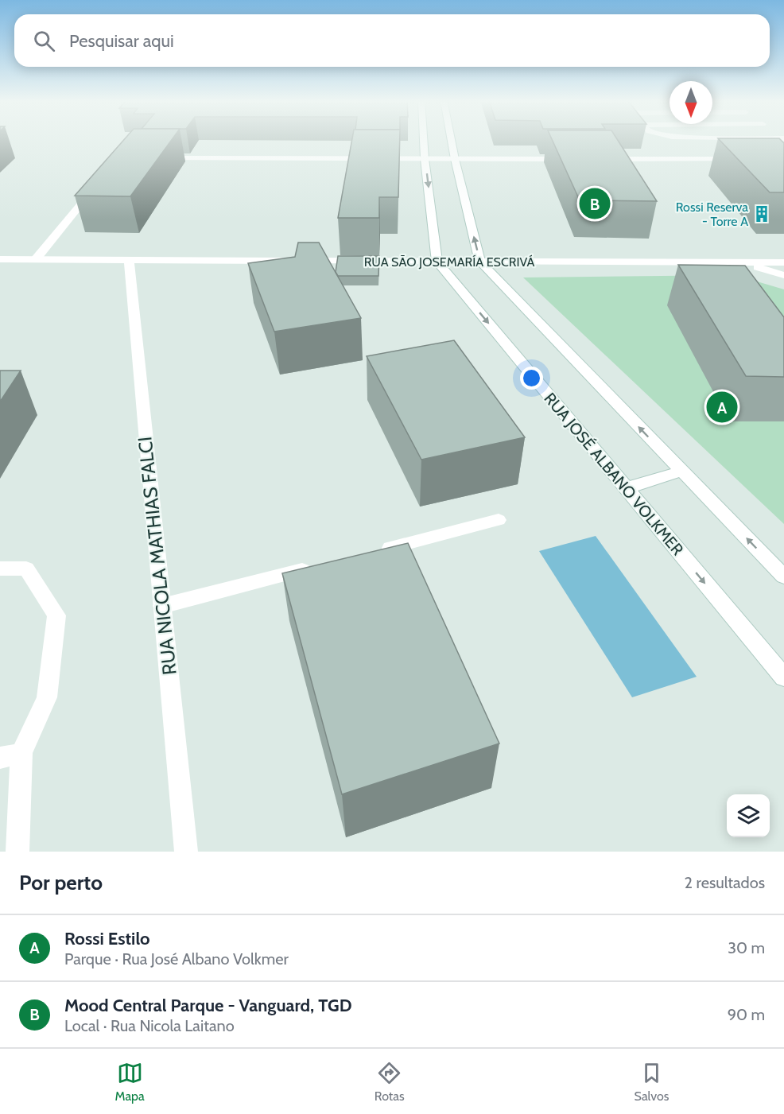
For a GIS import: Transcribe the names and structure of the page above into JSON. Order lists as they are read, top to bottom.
{
  "streets": {
    "street": ["RUA SÃO JOSEMARÍA ESCRIVÁ", "RUA JOSÉ ALBANO VOLKMER", "RUA NICOLA MATHIAS FALCI"]
  },
  "crossings": [
    ["RUA SÃO JOSEMARÍA ESCRIVÁ", "RUA JOSÉ ALBANO VOLKMER"],
    ["RUA SÃO JOSEMARÍA ESCRIVÁ", "RUA NICOLA MATHIAS FALCI"]
  ],
  "places": {
    "building": ["Rossi Reserva - Torre A"]
  },
  "north": "bottom",
  "page": {
    "search": "Pesquisar aqui",
    "pins": ["B", "A"],
    "heading": ["Por perto", "2 resultados"],
    "list": [
      {
        "mark": "A",
        "name": "Rossi Estilo",
        "note": "Parque · Rua José Albano Volkmer",
        "value": "30 m"
      },
      {
        "mark": "B",
        "name": "Mood Central Parque - Vanguard, TGD",
        "note": "Local · Rua Nicola Laitano",
        "value": "90 m"
      }
    ],
    "nav": ["Mapa", "Rotas", "Salvos"]
  }
}
